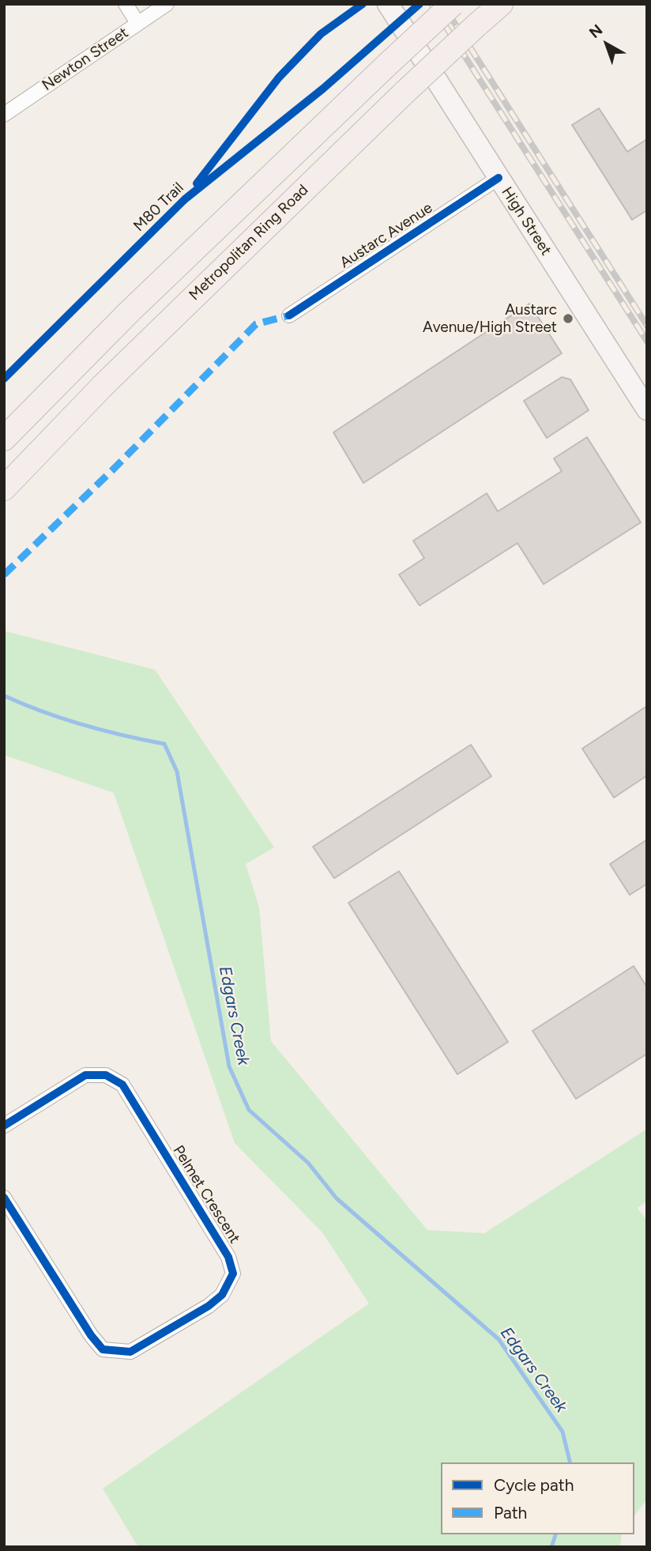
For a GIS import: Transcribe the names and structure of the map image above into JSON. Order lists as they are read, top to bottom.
{
  "streets": {
    "highway": ["Metropolitan Ring Road"],
    "main road": ["High Street"],
    "street": ["Newton Street", "Austarc Avenue", "Pelmet Crescent"],
    "cycle path": ["M80 Trail"]
  },
  "crossings": [
    ["High Street", "Austarc Avenue"]
  ],
  "water": ["Edgars Creek"],
  "places": ["Austarc Avenue/High Street"],
  "legend": ["Cycle path", "Path"],
  "north": "top left"
}
